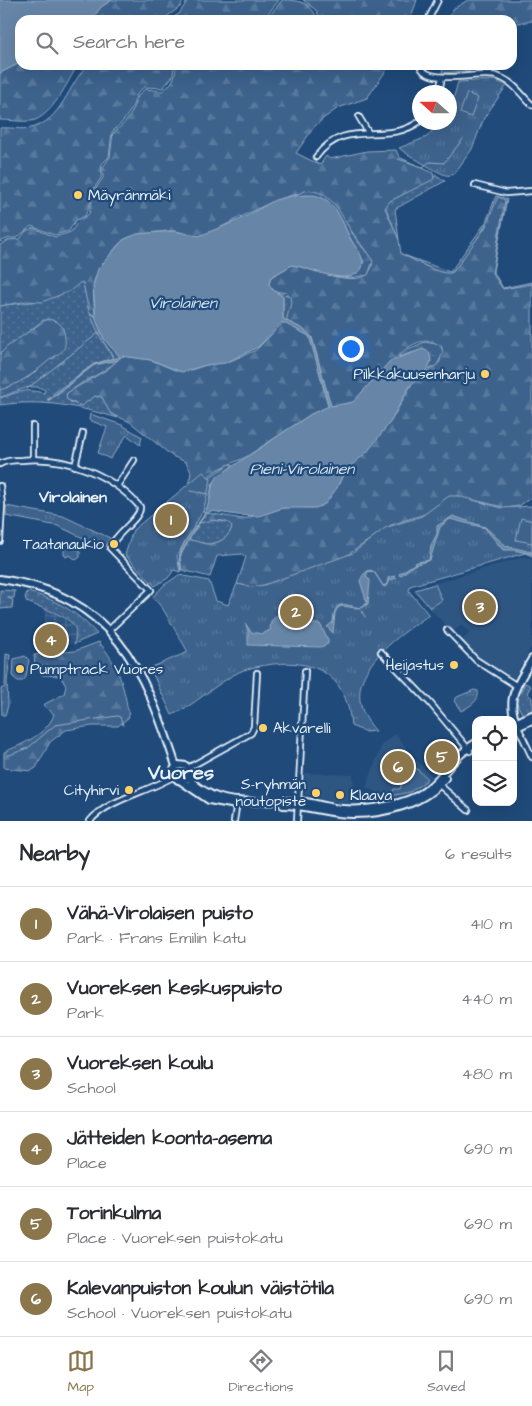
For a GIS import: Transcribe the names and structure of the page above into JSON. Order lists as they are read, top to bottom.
{
  "districts": ["Virolainen", "Vuores"],
  "water": ["Virolainen", "Pieni-Virolainen"],
  "places": [
    "Mäyränmäki",
    "Pilkkakuusenharju",
    "Taatanaukio",
    "Heijastus",
    "Pumptrack Vuores",
    "Akvarelli",
    "Cityhirvi",
    "S-ryhmän noutopiste",
    "Klaava"
  ],
  "north": "left",
  "page": {
    "search": "Search here",
    "pins": [
      "1",
      "3",
      "2",
      "4",
      "5",
      "6"
    ],
    "heading": ["Nearby", "6 results"],
    "list": [
      {
        "mark": "1",
        "name": "Vähä-Virolaisen puisto",
        "note": "Park · Frans Emilin katu",
        "value": "410 m"
      },
      {
        "mark": "2",
        "name": "Vuoreksen keskuspuisto",
        "note": "Park",
        "value": "440 m"
      },
      {
        "mark": "3",
        "name": "Vuoreksen koulu",
        "note": "School",
        "value": "480 m"
      },
      {
        "mark": "4",
        "name": "Jätteiden koonta-asema",
        "note": "Place",
        "value": "690 m"
      },
      {
        "mark": "5",
        "name": "Torinkulma",
        "note": "Place · Vuoreksen puistokatu",
        "value": "690 m"
      },
      {
        "mark": "6",
        "name": "Kalevanpuiston koulun väistötila",
        "note": "School · Vuoreksen puistokatu",
        "value": "690 m"
      }
    ],
    "nav": ["Map", "Directions", "Saved"]
  }
}
